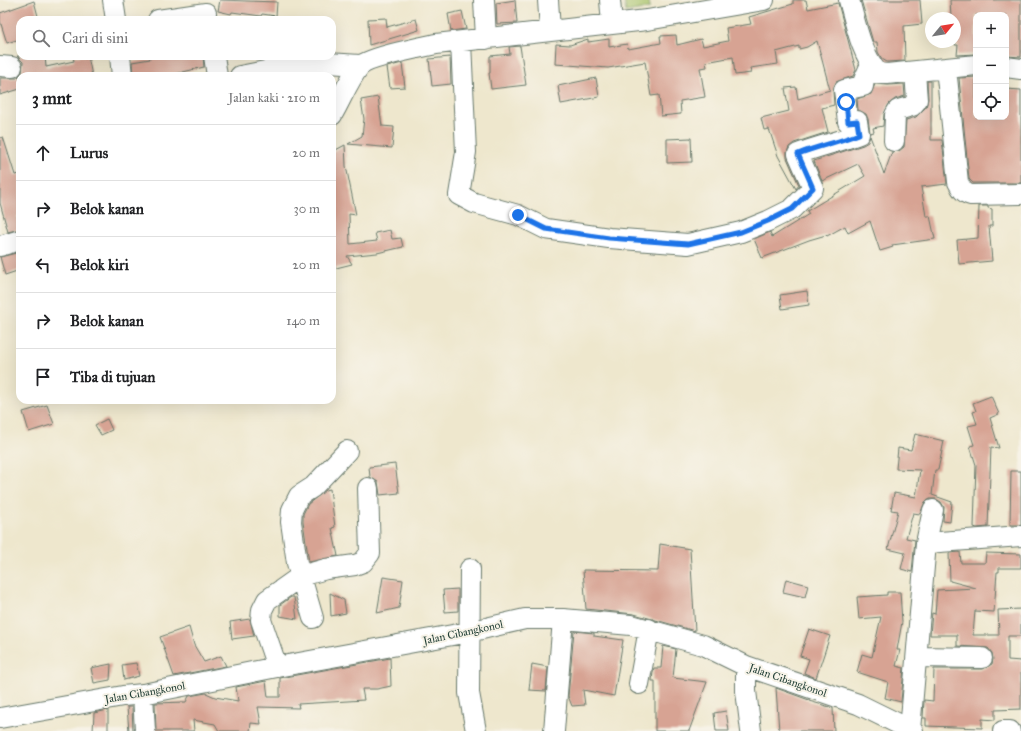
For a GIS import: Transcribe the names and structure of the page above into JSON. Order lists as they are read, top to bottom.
{
  "streets": {
    "street": ["Jalan Cibangkonol"]
  },
  "north": "top right",
  "page": {
    "map_buttons": ["+", "−"],
    "search": "Cari di sini",
    "heading": ["3 mnt", "Jalan kaki · 210 m"],
    "list": [
      ["Lurus", "20 m"],
      ["Belok kanan", "30 m"],
      ["Belok kiri", "20 m"],
      ["Belok kanan", "140 m"],
      "Tiba di tujuan"
    ]
  }
}
